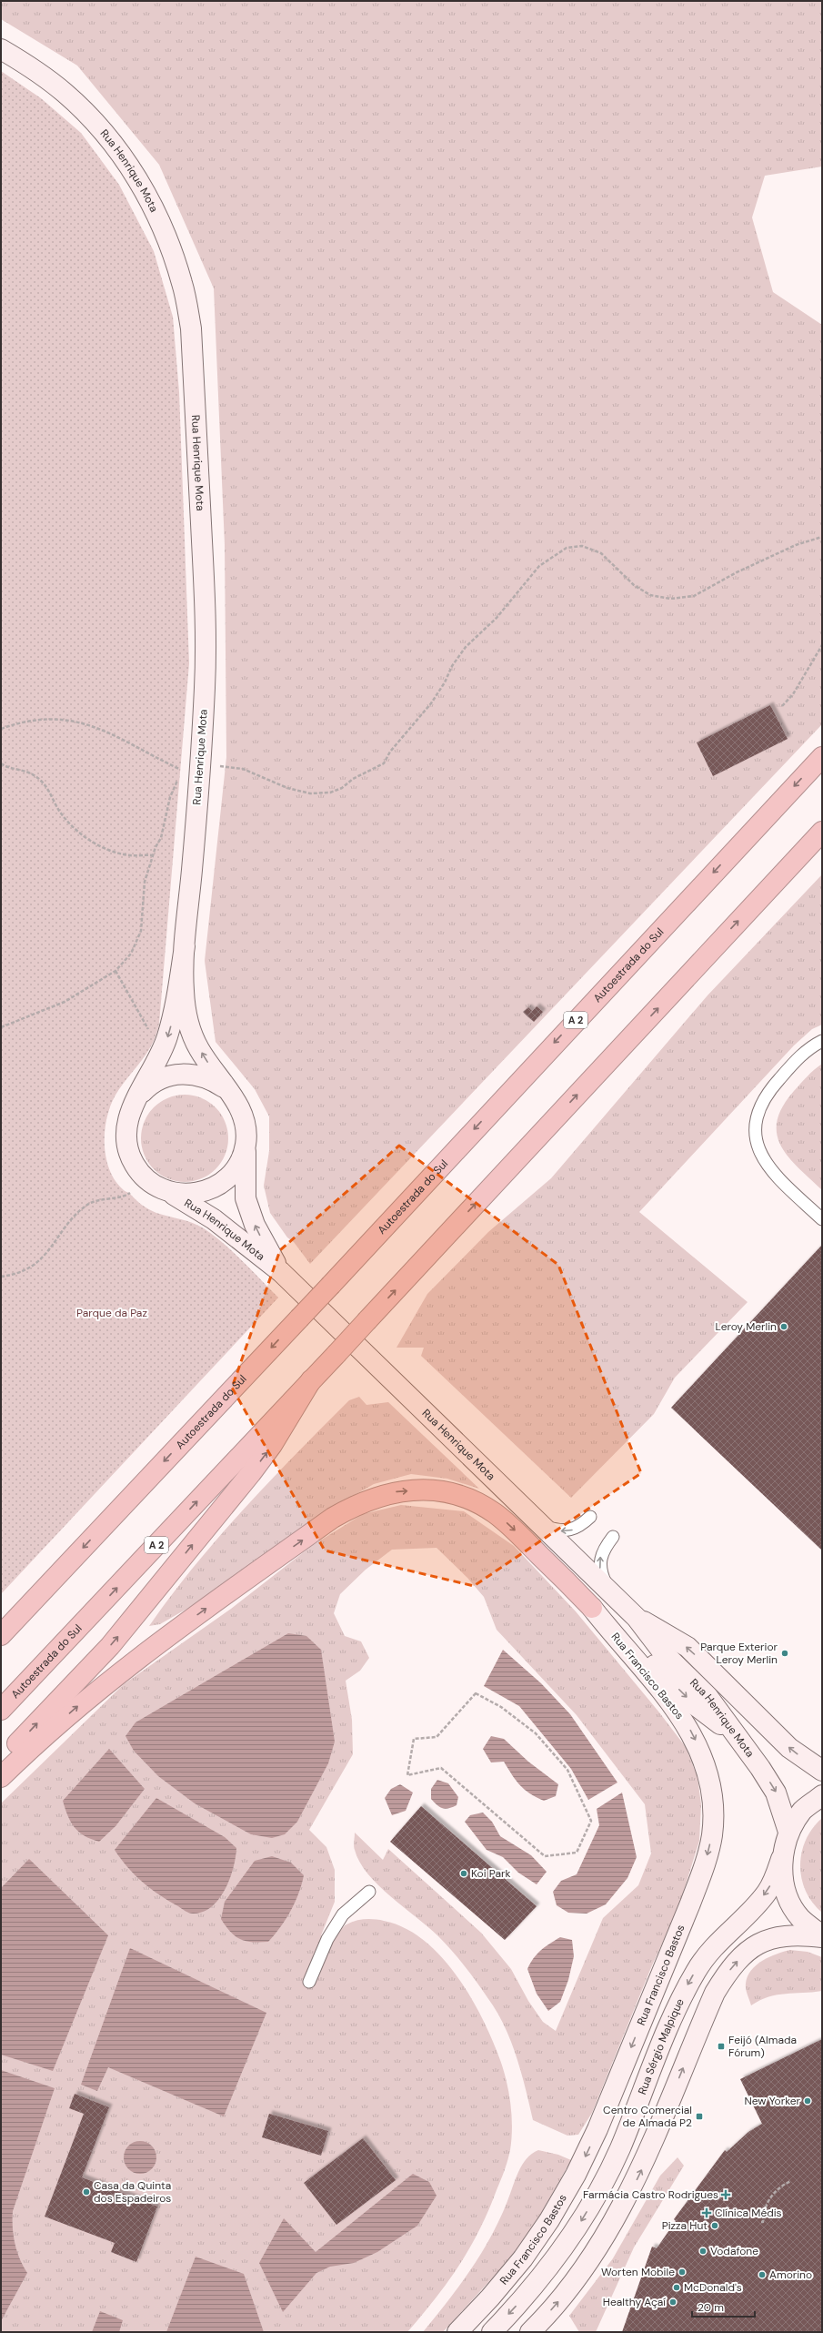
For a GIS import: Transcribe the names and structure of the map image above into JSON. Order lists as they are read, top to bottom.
{
  "streets": {
    "highway": ["Autoestrada do Sul", "A 2"],
    "street": ["Rua Henrique Mota", "Rua Francisco Bastos", "Rua Sérgio Malpique"]
  },
  "one_way": ["Rua Francisco Bastos"],
  "parks": ["Parque da Paz"],
  "places": {
    "other": [
      "Leroy Merlin",
      "Parque Exterior Leroy Merlin",
      "Koi Park",
      "New Yorker",
      "Casa da Quinta dos Espadeiros",
      "Pizza Hut",
      "Vodafone",
      "Worten Mobile",
      "Amorino",
      "McDonald's",
      "Healthy Açaí"
    ],
    "transit": ["Feijó (Almada Fórum)", "Centro Comercial de Almada P2"],
    "health": ["Farmácia Castro Rodrigues", "Clínica Médis"]
  },
  "scale_bar": "20 m"
}
